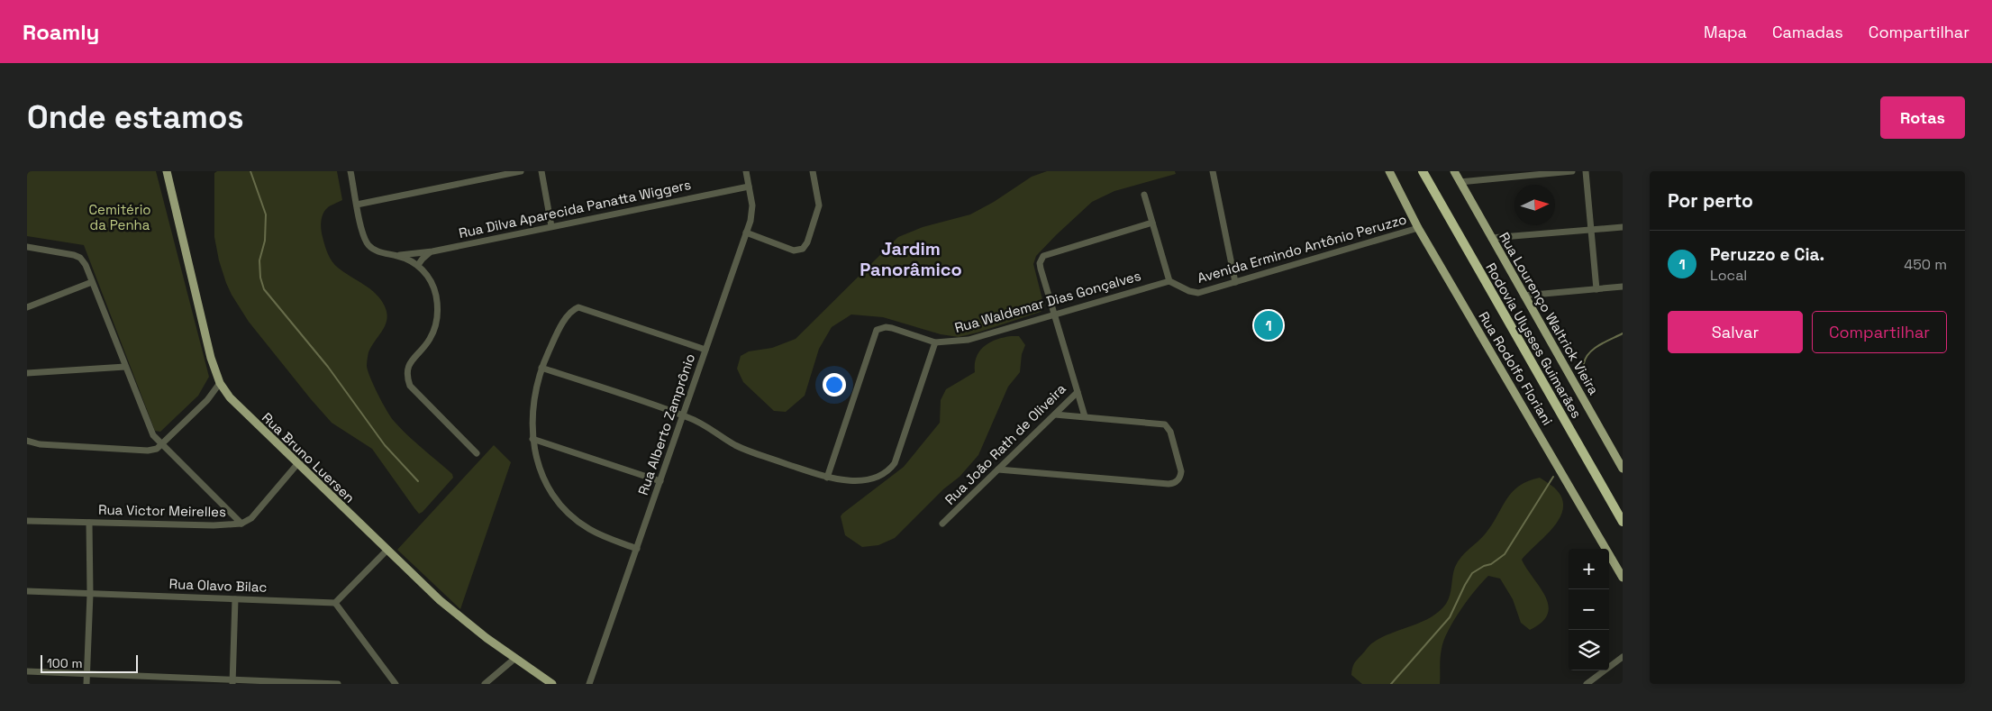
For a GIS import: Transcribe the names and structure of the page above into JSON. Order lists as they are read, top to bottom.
{
  "streets": {
    "highway": ["Rodovia Ulysses Guimarães"],
    "main road": ["Rua Lourenço Waltrick Vieira", "Rua Rodolfo Floriani", "Rua Bruno Luersen"],
    "street": [
      "Rua Dilva Aparecida Panatta Wiggers",
      "Avenida Ermindo Antônio Peruzzo",
      "Rua Waldemar Dias Gonçalves",
      "Rua Alberto Zamprônio",
      "Rua João Rath de Oliveira",
      "Rua Victor Meirelles",
      "Rua Olavo Bilac"
    ]
  },
  "crossings": [
    ["Rua Dilva Aparecida Panatta Wiggers", "Rua Alberto Zamprônio"],
    ["Avenida Ermindo Antônio Peruzzo", "Rua Waldemar Dias Gonçalves"],
    ["Avenida Ermindo Antônio Peruzzo", "Rua Rodolfo Floriani"],
    ["Rua Waldemar Dias Gonçalves", "Rua João Rath de Oliveira"],
    ["Rua Bruno Luersen", "Rua Victor Meirelles"]
  ],
  "districts": ["Jardim Panorâmico"],
  "parks": ["Cemitério da Penha"],
  "scale_bar": "100 m",
  "north": "right",
  "page": {
    "header": "Roamly",
    "nav": ["Mapa", "Camadas", "Compartilhar"],
    "buttons": [
      "Rotas",
      ["Salvar", "Compartilhar"]
    ],
    "title": "Onde estamos",
    "heading": "Por perto",
    "list": [
      {
        "mark": "1",
        "name": "Peruzzo e Cia.",
        "note": "Local",
        "value": "450 m"
      }
    ],
    "pins": "1",
    "map_buttons": ["+", "−"],
    "scale": "100 m"
  }
}
